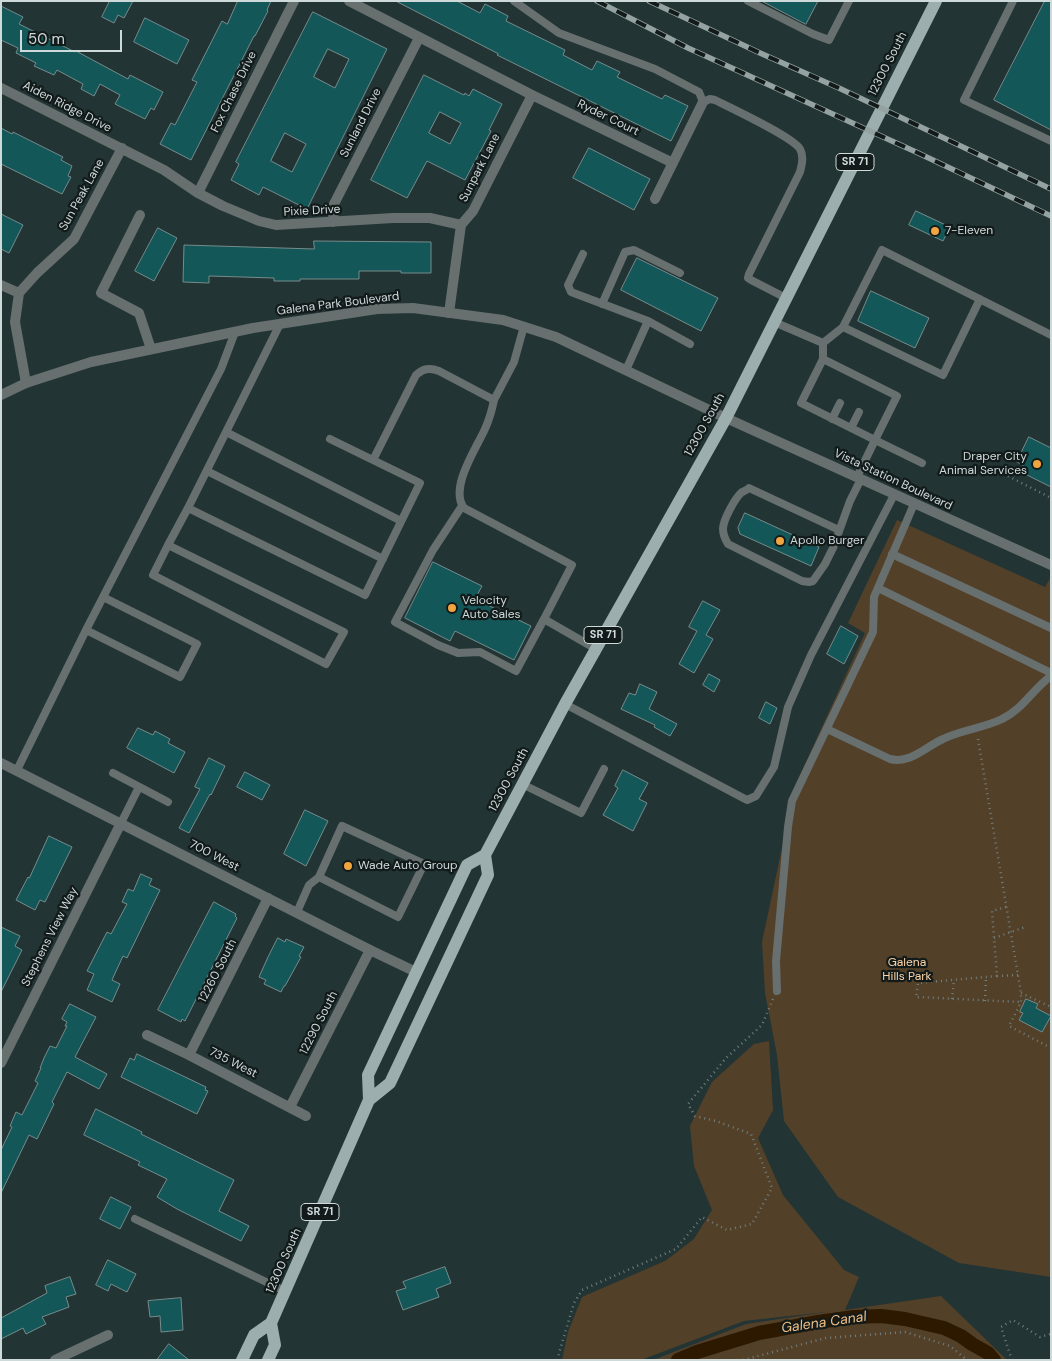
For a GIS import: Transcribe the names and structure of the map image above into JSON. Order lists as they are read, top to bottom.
{
  "streets": {
    "main road": ["12300 South", "SR 71"],
    "street": [
      "Fox Chase Drive",
      "Aiden Ridge Drive",
      "Ryder Court",
      "Sunland Drive",
      "Sunpark Lane",
      "Sun Peak Lane",
      "Pixie Drive",
      "Galena Park Boulevard",
      "Vista Station Boulevard",
      "700 West",
      "Stephens View Way",
      "12260 South",
      "12290 South",
      "735 West"
    ]
  },
  "crossings": [
    ["12300 South", "SR 71"],
    ["12300 South", "Galena Park Boulevard"],
    ["12300 South", "Vista Station Boulevard"],
    ["12300 South", "700 West"],
    ["Fox Chase Drive", "Pixie Drive"],
    ["Aiden Ridge Drive", "Sun Peak Lane"],
    ["Aiden Ridge Drive", "Pixie Drive"],
    ["Ryder Court", "Sunpark Lane"],
    ["Sunland Drive", "Pixie Drive"],
    ["Sunpark Lane", "Pixie Drive"],
    ["Sunpark Lane", "Galena Park Boulevard"],
    ["Sun Peak Lane", "Pixie Drive"],
    ["Galena Park Boulevard", "Vista Station Boulevard"],
    ["700 West", "Stephens View Way"],
    ["700 West", "12260 South"],
    ["700 West", "12290 South"],
    ["12260 South", "735 West"],
    ["12290 South", "735 West"]
  ],
  "water": ["Galena Canal"],
  "parks": ["Galena Hills Park"],
  "places": [
    "7-Eleven",
    "Draper City Animal Services",
    "Apollo Burger",
    "Velocity Auto Sales",
    "Wade Auto Group"
  ],
  "scale_bar": "50 m"
}
